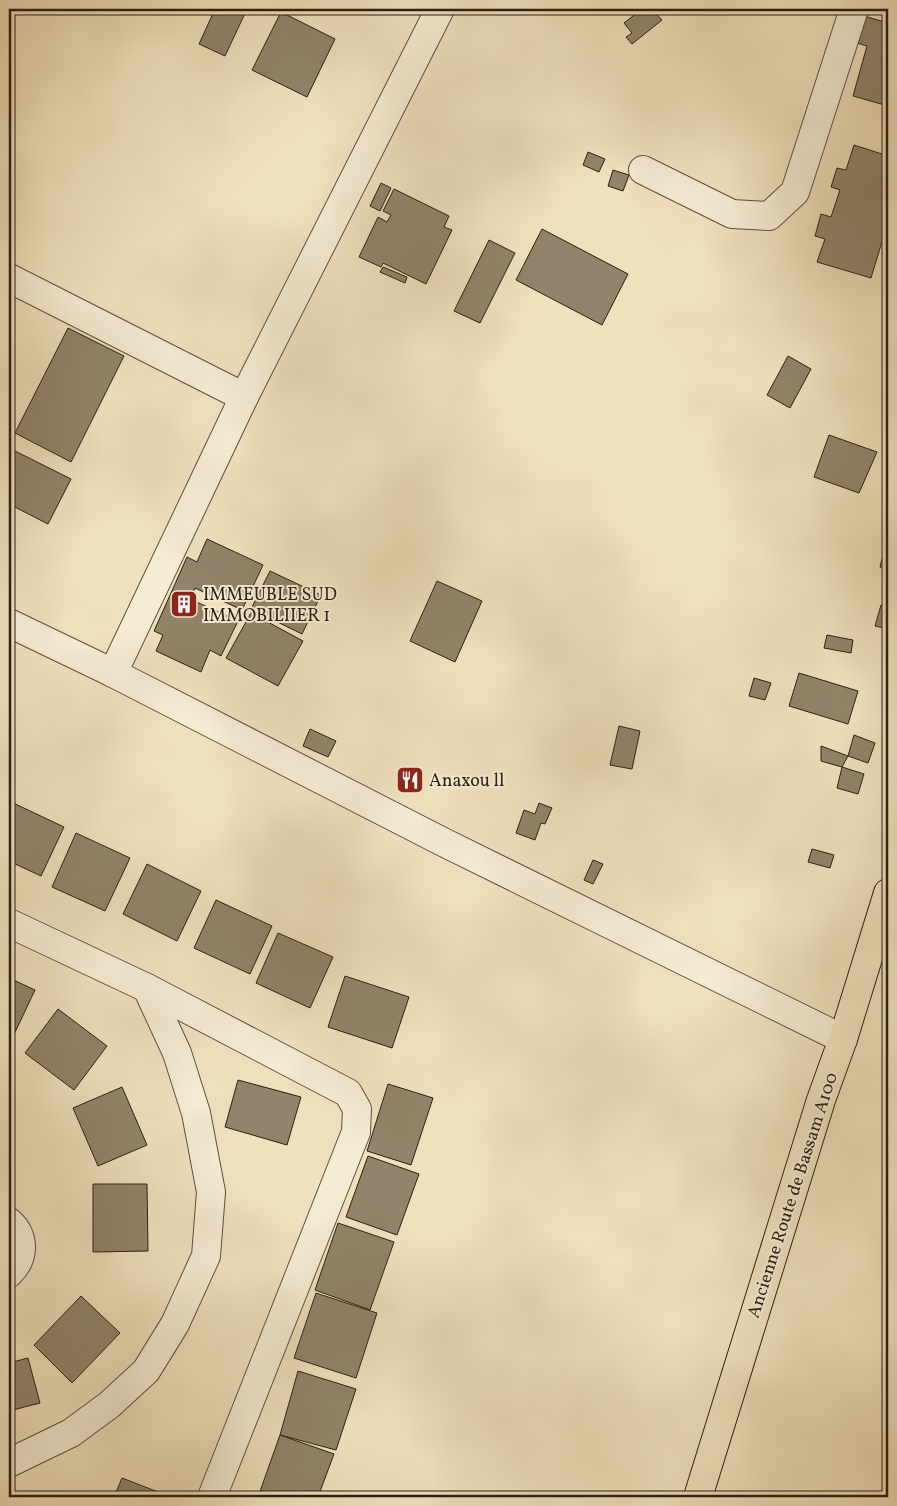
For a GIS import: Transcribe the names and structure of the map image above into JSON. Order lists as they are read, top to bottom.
{
  "streets": {
    "main road": ["Ancienne Route de Bassam A100"]
  },
  "places": {
    "building": ["IMMEUBLE SUD IMMOBILIIER 1"],
    "restaurant": ["Anaxou ll"]
  }
}
